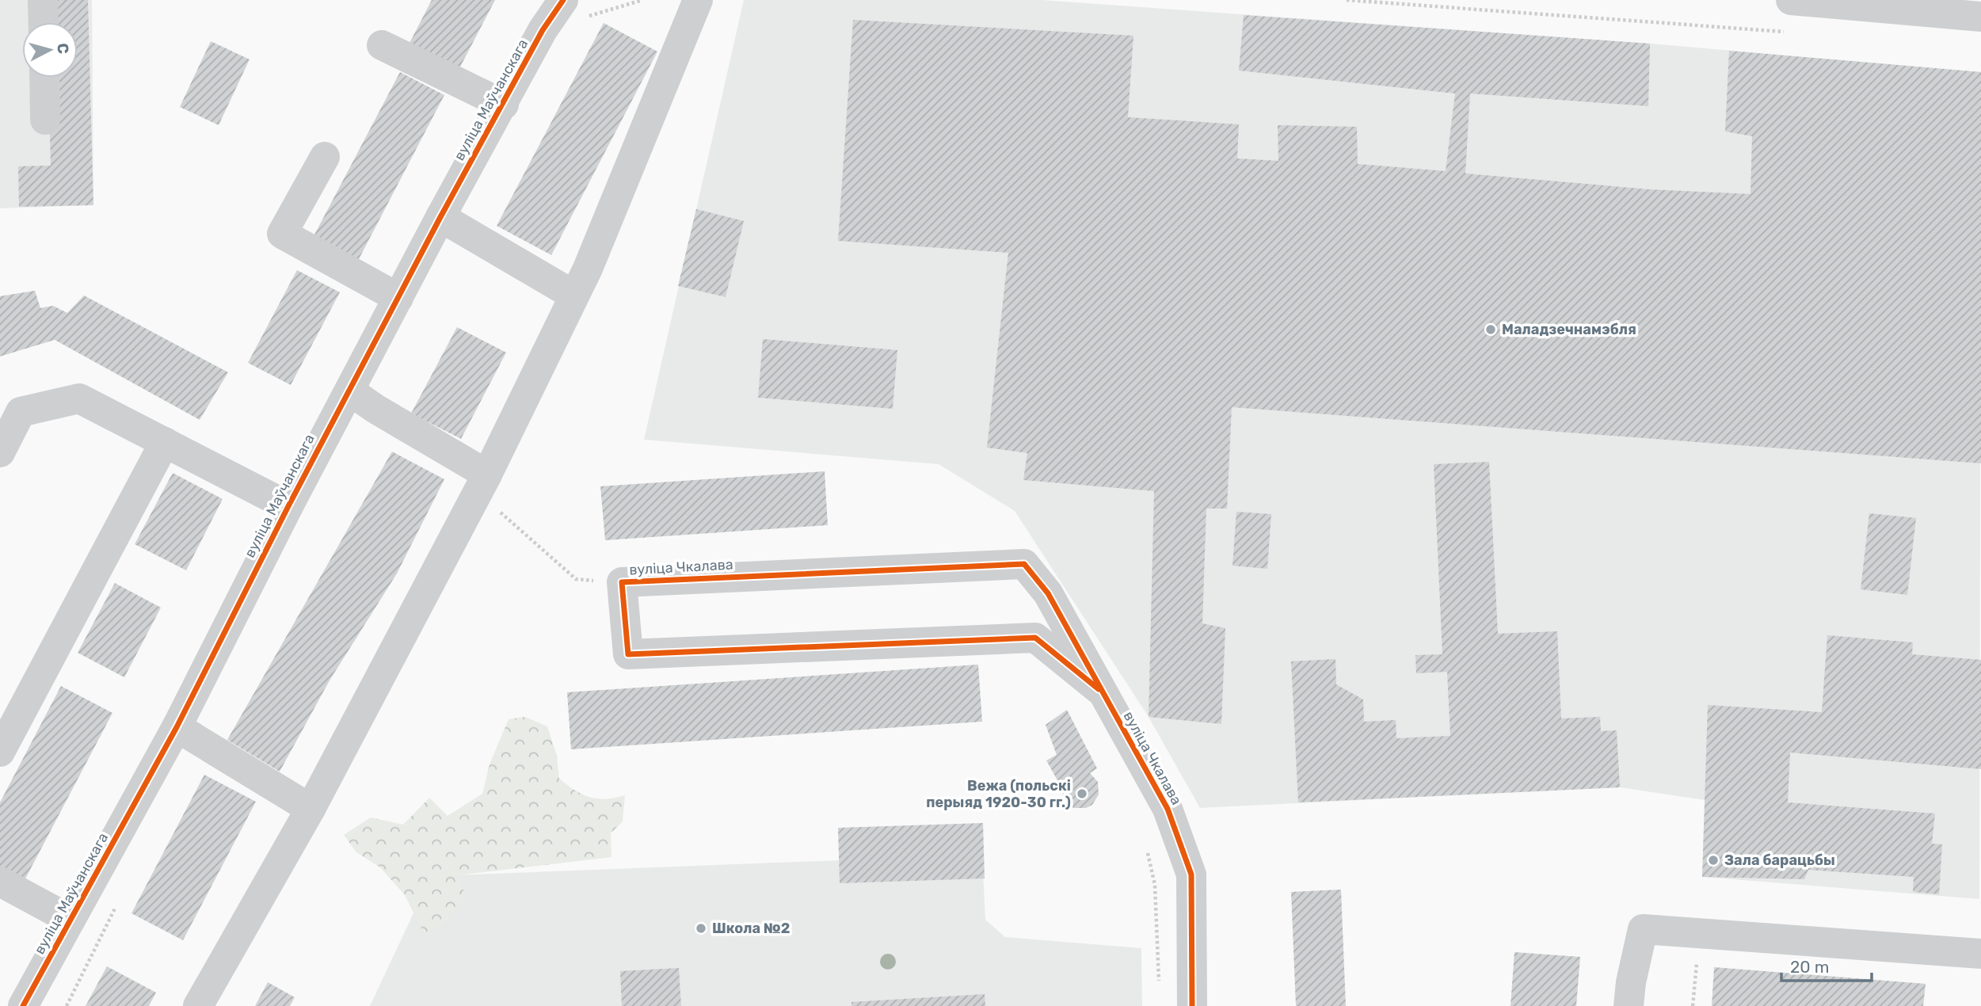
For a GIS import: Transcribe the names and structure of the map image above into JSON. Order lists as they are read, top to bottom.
{
  "streets": {
    "street": ["вуліца Маўчанскага", "вуліца Чкалава"]
  },
  "places": [
    "Маладзечнамэбля",
    "Вежа (польскі перыяд 1920-30 гг.)",
    "Зала барацьбы",
    "Школа №2"
  ],
  "scale_bar": "20 m",
  "north": "right"
}
